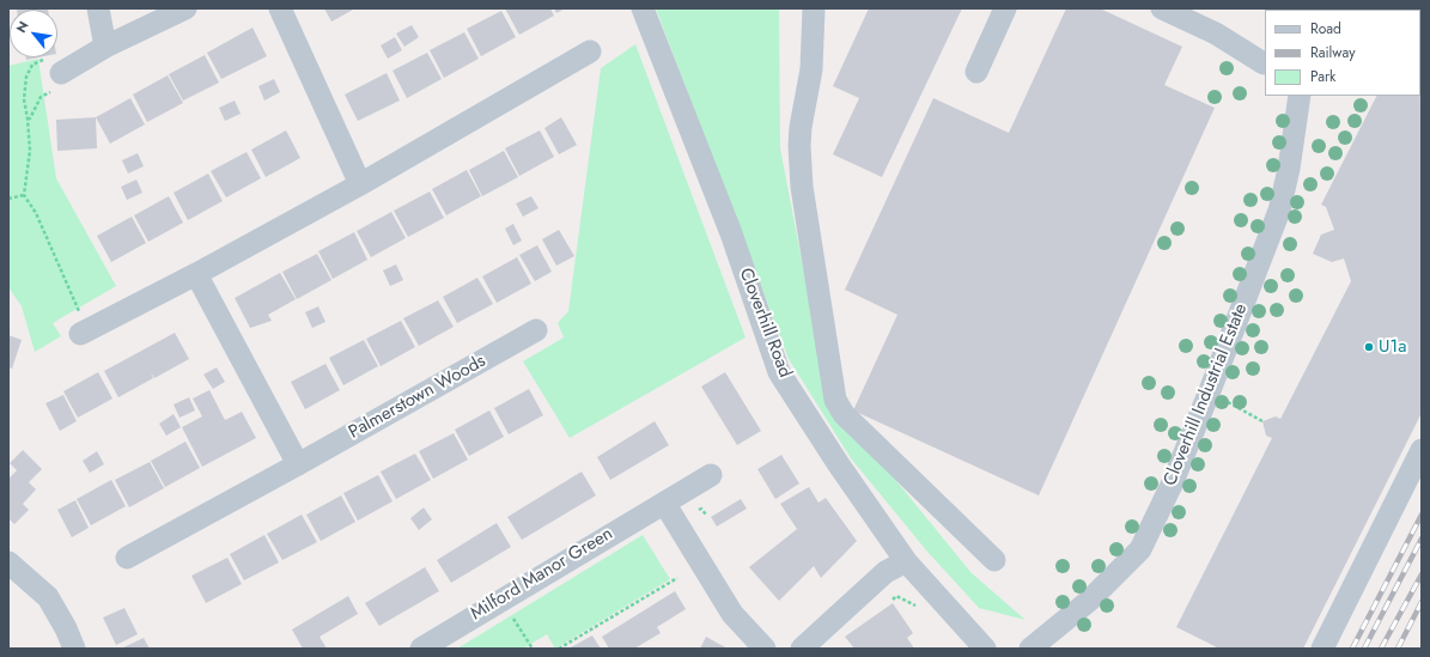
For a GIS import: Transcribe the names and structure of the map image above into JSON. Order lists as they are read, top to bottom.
{
  "streets": {
    "street": [
      "Cloverhill Road",
      "Cloverhill Industrial Estate",
      "Palmerstown Woods",
      "Milford Manor Green"
    ]
  },
  "places": ["U1a"],
  "legend": ["Road", "Railway", "Park"],
  "north": "top left"
}
